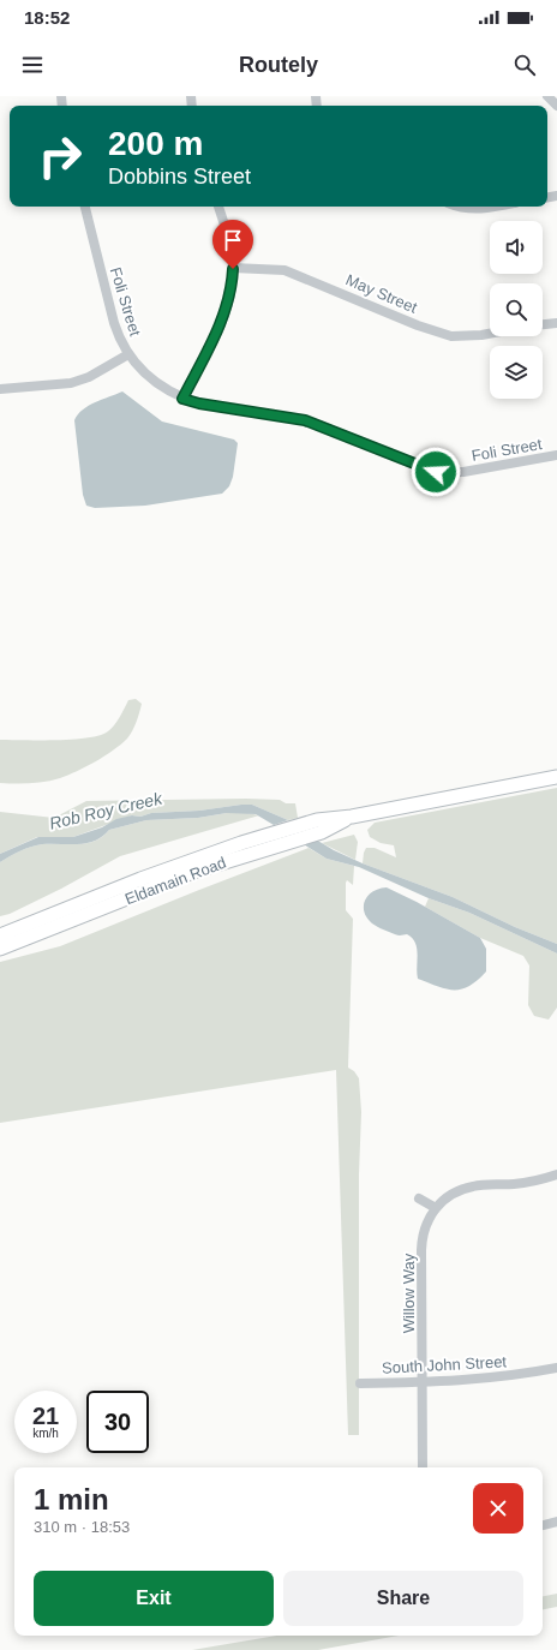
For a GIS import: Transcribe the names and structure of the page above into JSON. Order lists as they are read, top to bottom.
{
  "streets": {
    "main road": ["Eldamain Road"],
    "street": [
      "May Street",
      "Foli Street",
      "Willow Way",
      "South John Street"
    ]
  },
  "crossings": [
    ["Willow Way", "South John Street"]
  ],
  "water": ["Rob Roy Creek"],
  "page": {
    "status": "18:52",
    "header": "Routely",
    "turn": ["200 m", "Dobbins Street"],
    "speed": "21 km/h",
    "limit": "30",
    "heading": ["1 min", "310 m · 18:53"],
    "buttons": ["Exit", "Share"]
  }
}
